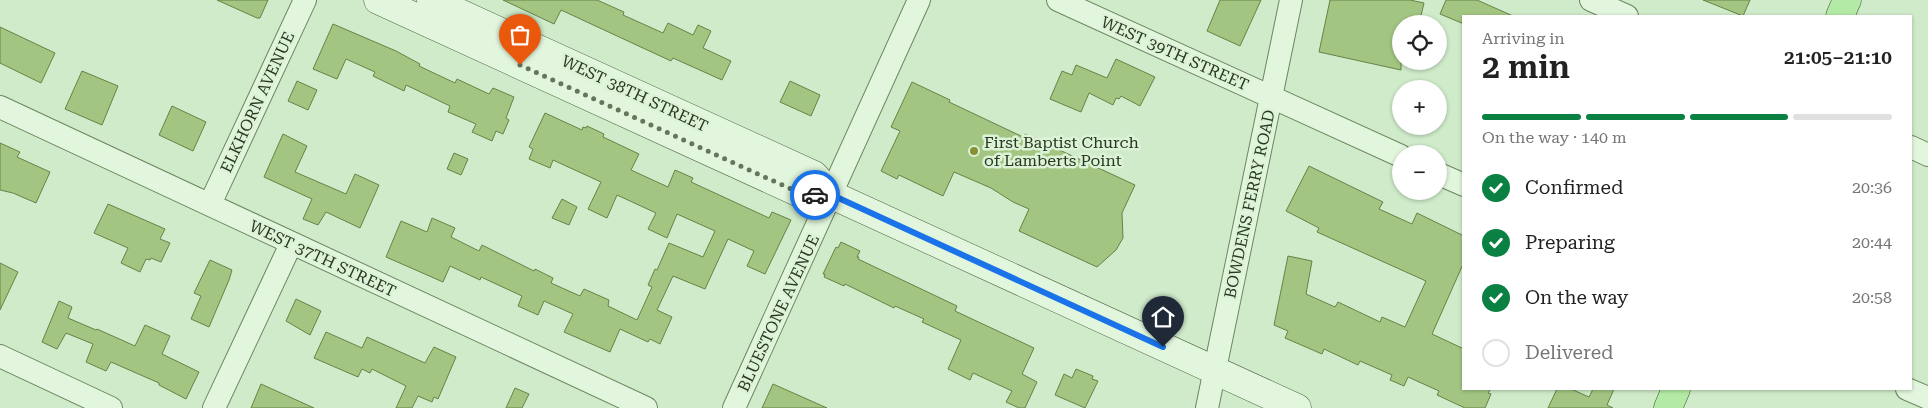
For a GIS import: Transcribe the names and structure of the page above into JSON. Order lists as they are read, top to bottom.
{
  "streets": {
    "street": [
      "WEST 39TH STREET",
      "WEST 38TH STREET",
      "ELKHORN AVENUE",
      "BOWDENS FERRY ROAD",
      "WEST 37TH STREET",
      "BLUESTONE AVENUE"
    ]
  },
  "crossings": [
    ["WEST 39TH STREET", "BOWDENS FERRY ROAD"],
    ["WEST 38TH STREET", "BOWDENS FERRY ROAD"],
    ["WEST 38TH STREET", "BLUESTONE AVENUE"],
    ["ELKHORN AVENUE", "WEST 37TH STREET"]
  ],
  "places": ["First Baptist Church of Lamberts Point"],
  "page": {
    "map_buttons": ["+", "−"],
    "heading": ["2 min", "Arriving in", "21:05–21:10"],
    "bar": "On the way · 140 m",
    "list": [
      ["Confirmed", "20:36"],
      ["Preparing", "20:44"],
      ["On the way", "20:58"],
      "Delivered"
    ]
  }
}
